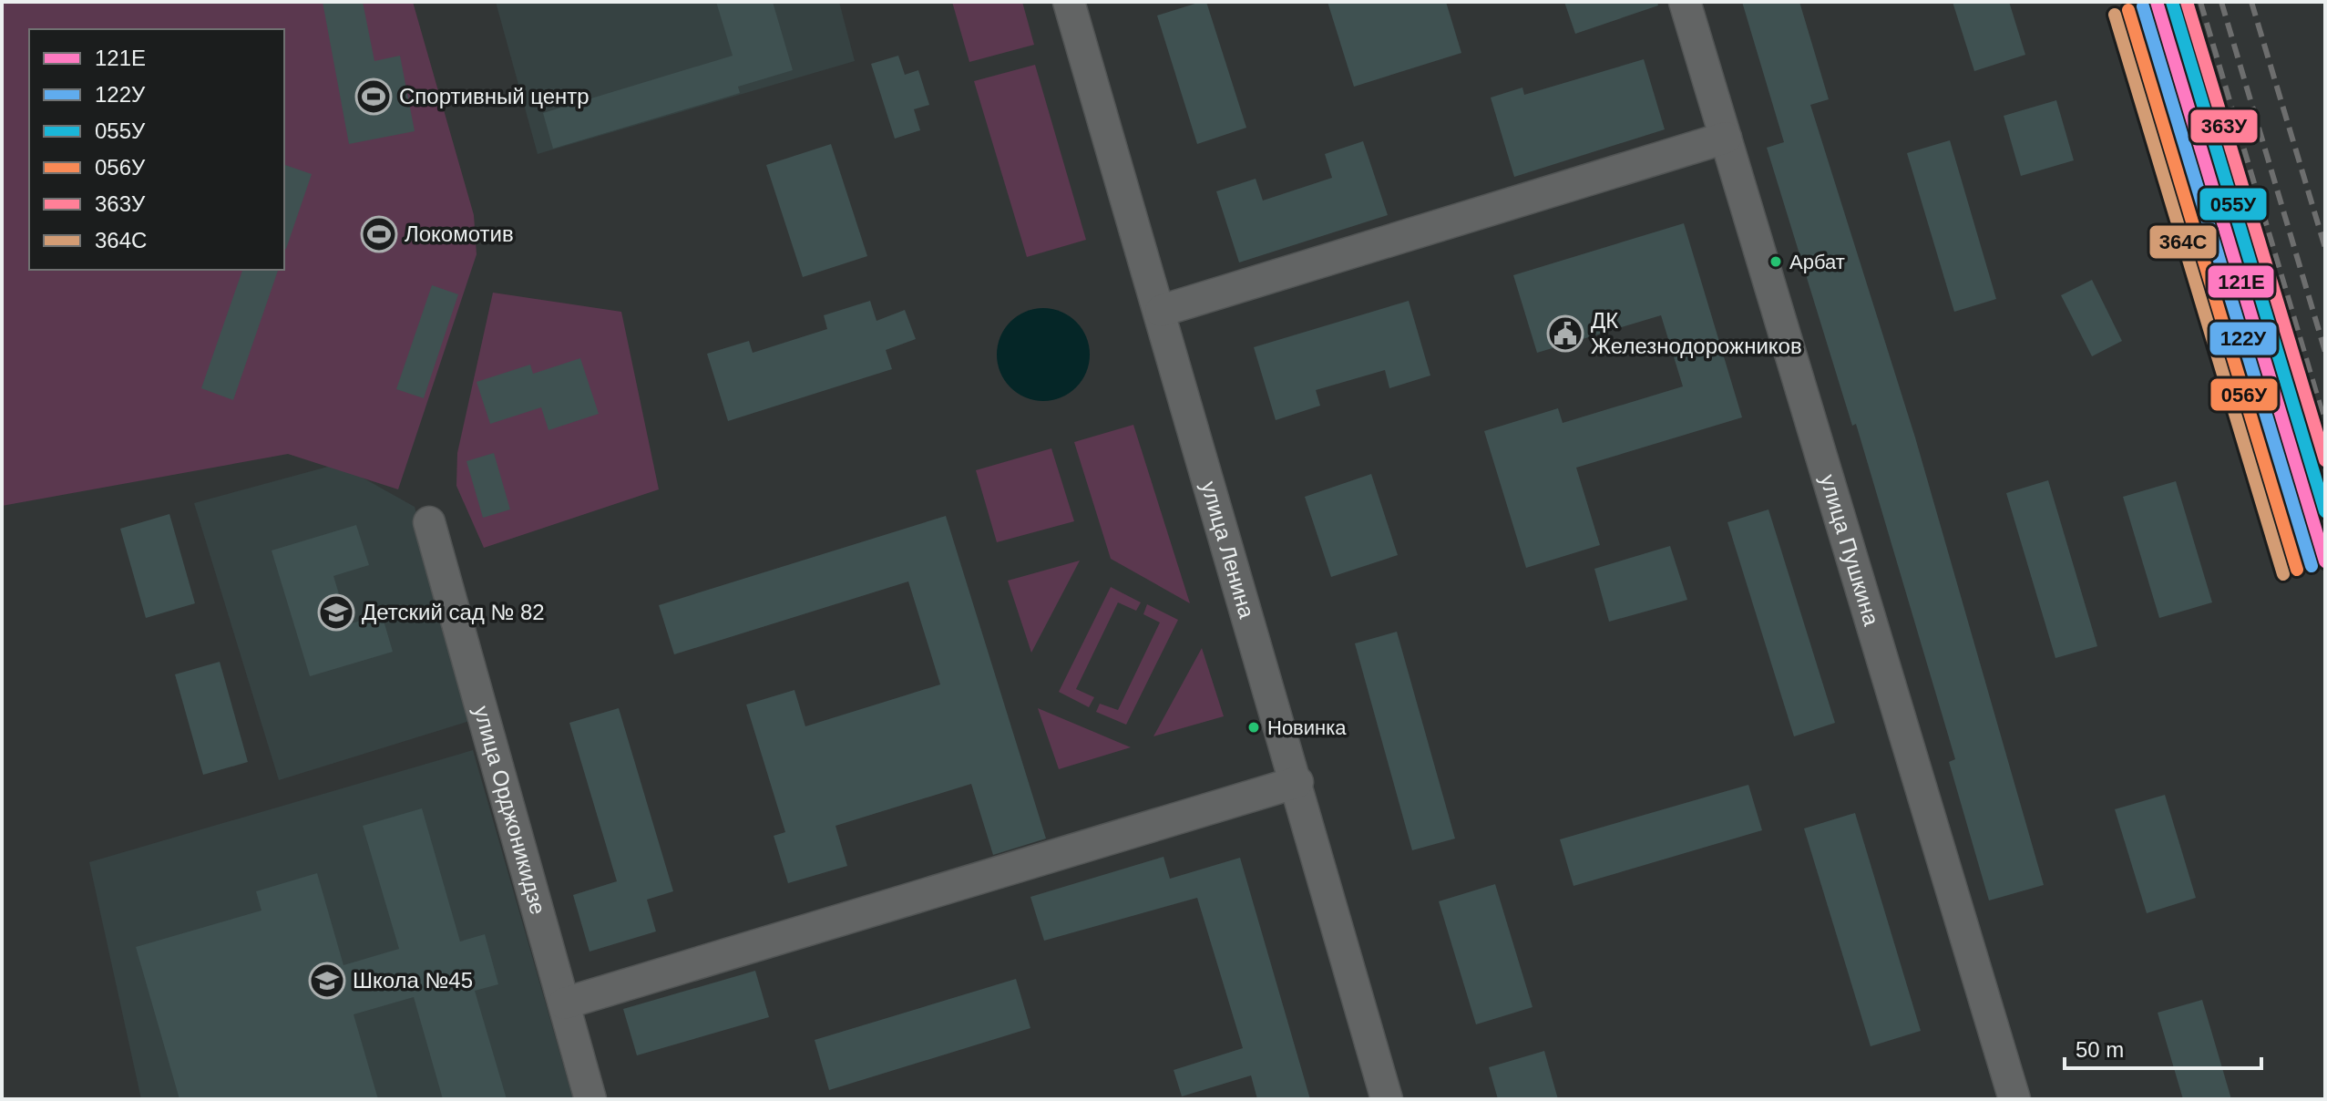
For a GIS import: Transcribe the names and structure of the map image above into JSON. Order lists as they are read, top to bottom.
{
  "streets": {
    "street": ["улица Ленина", "улица Пушкина", "улица Орджоникидзе"]
  },
  "places": {
    "sports": ["Спортивный центр", "Локомотив"],
    "other": ["Арбат", "Новинка"],
    "public building": ["ДК Железнодорожников"],
    "school or university": ["Детский сад № 82", "Школа №45"]
  },
  "lines": [
    "transit line 121Е",
    "transit line 055У",
    "transit line 363У",
    "transit line 122У",
    "transit line 056У",
    "transit line 364С"
  ],
  "legend": [
    "121Е",
    "122У",
    "055У",
    "056У",
    "363У",
    "364С"
  ],
  "scale_bar": "50 m"
}
